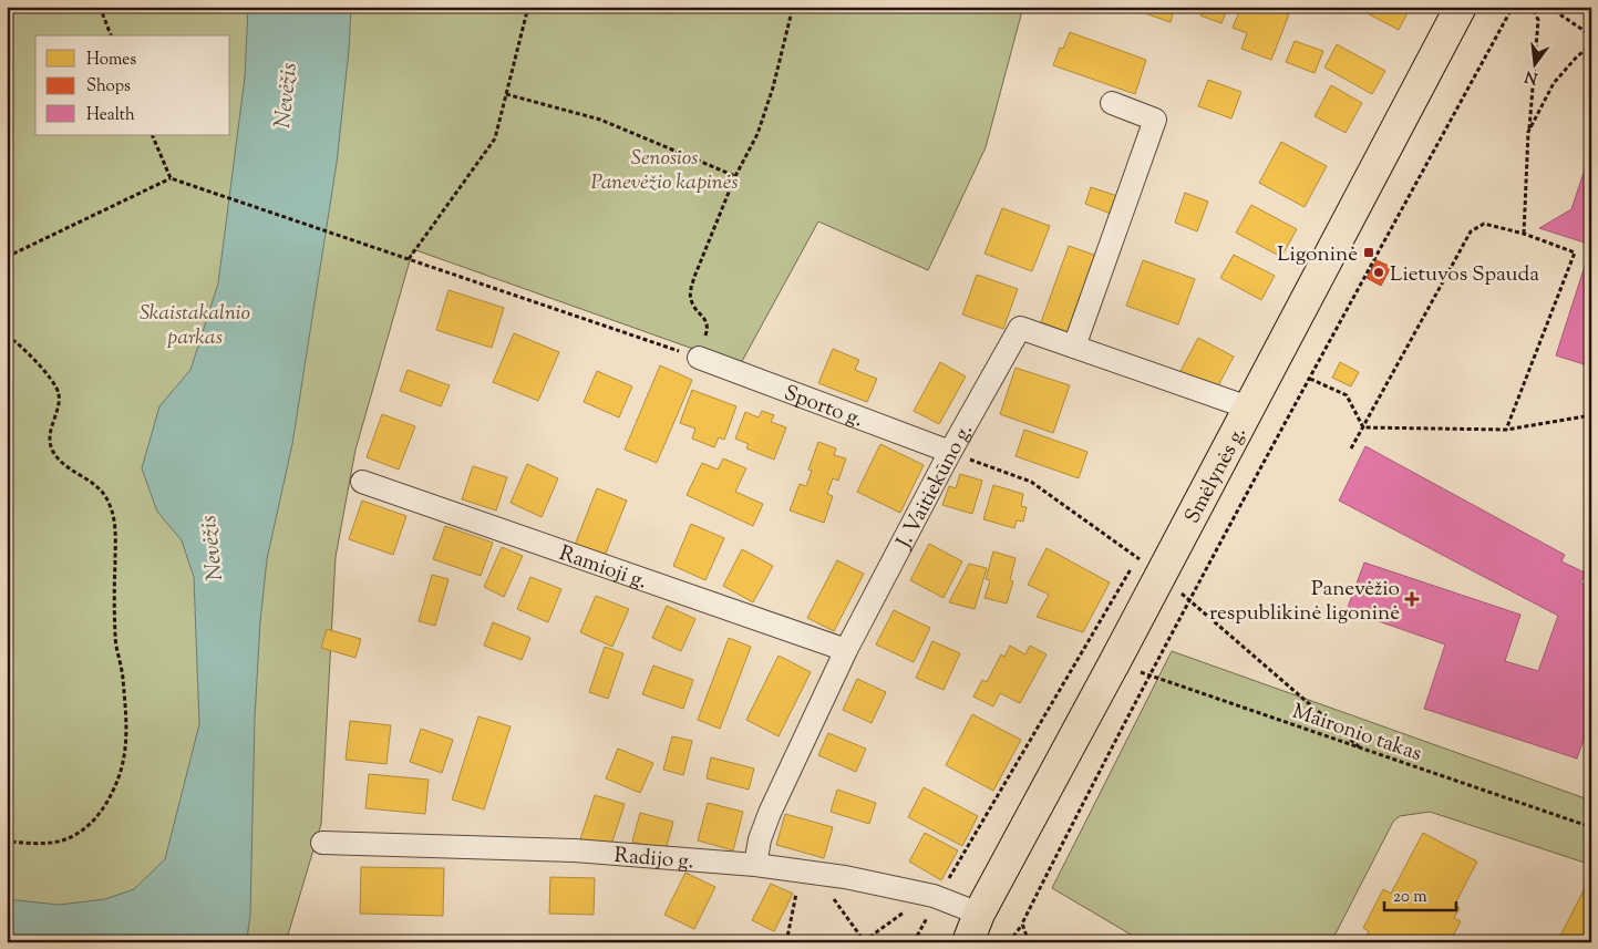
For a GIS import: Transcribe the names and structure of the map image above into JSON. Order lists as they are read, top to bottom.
{
  "streets": {
    "highway": ["Smėlynės g."],
    "street": [
      "Sporto g.",
      "J. Vaitiekūno g.",
      "Ramioji g.",
      "Radijo g."
    ],
    "path": ["Maironio takas"]
  },
  "crossings": [
    ["Sporto g.", "J. Vaitiekūno g."],
    ["Smėlynės g.", "J. Vaitiekūno g."],
    ["Smėlynės g.", "Maironio takas"],
    ["Smėlynės g.", "Radijo g."],
    ["J. Vaitiekūno g.", "Ramioji g."],
    ["J. Vaitiekūno g.", "Radijo g."]
  ],
  "water": ["Nevėžis"],
  "parks": ["Senosios Panevėžio kapinės", "Skaistakalnio parkas"],
  "places": {
    "transit": ["Ligoninė"],
    "other": ["Lietuvos Spauda"],
    "health": ["Panevėžio respublikinė ligoninė"]
  },
  "legend": ["Homes", "Shops", "Health"],
  "scale_bar": "20 m",
  "north": "bottom"
}
